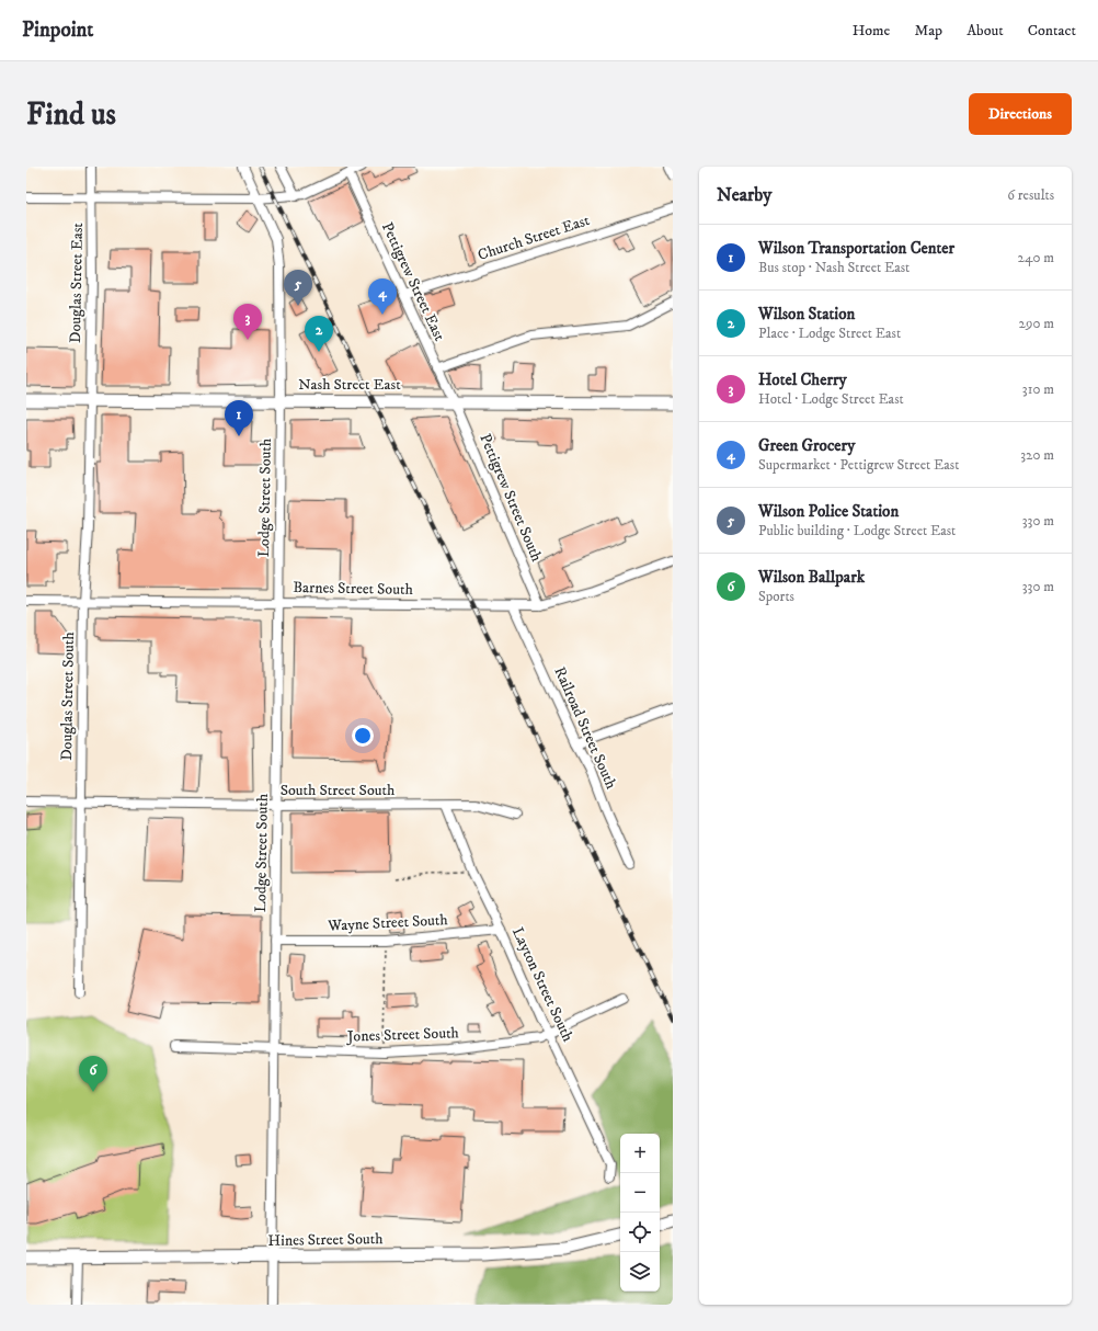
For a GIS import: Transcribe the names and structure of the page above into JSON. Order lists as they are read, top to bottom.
{
  "streets": {
    "main road": ["Nash Street East", "Hines Street South"],
    "street": [
      "Church Street East",
      "Pettigrew Street East",
      "Douglas Street East",
      "Lodge Street South",
      "Pettigrew Street South",
      "Barnes Street South",
      "Douglas Street South",
      "Railroad Street South",
      "South Street South",
      "Wayne Street South",
      "Layton Street South",
      "Jones Street South"
    ]
  },
  "crossings": [
    ["Church Street East", "Pettigrew Street East"],
    ["Pettigrew Street East", "Nash Street East"],
    ["Pettigrew Street East", "Pettigrew Street South"],
    ["Douglas Street East", "Nash Street East"],
    ["Douglas Street East", "Douglas Street South"],
    ["Nash Street East", "Lodge Street South"],
    ["Nash Street East", "Pettigrew Street South"],
    ["Nash Street East", "Douglas Street South"],
    ["Lodge Street South", "Barnes Street South"],
    ["Lodge Street South", "South Street South"],
    ["Lodge Street South", "Wayne Street South"],
    ["Lodge Street South", "Jones Street South"],
    ["Lodge Street South", "Hines Street South"],
    ["Pettigrew Street South", "Barnes Street South"],
    ["Barnes Street South", "Douglas Street South"],
    ["Barnes Street South", "Railroad Street South"],
    ["Douglas Street South", "South Street South"],
    ["South Street South", "Layton Street South"],
    ["Wayne Street South", "Layton Street South"],
    ["Layton Street South", "Jones Street South"]
  ],
  "page": {
    "header": "Pinpoint",
    "nav": [
      "Home",
      "Map",
      "About",
      "Contact"
    ],
    "buttons": "Directions",
    "title": "Find us",
    "heading": ["Nearby", "6 results"],
    "list": [
      {
        "mark": "1",
        "name": "Wilson Transportation Center",
        "note": "Bus stop · Nash Street East",
        "value": "240 m"
      },
      {
        "mark": "2",
        "name": "Wilson Station",
        "note": "Place · Lodge Street East",
        "value": "290 m"
      },
      {
        "mark": "3",
        "name": "Hotel Cherry",
        "note": "Hotel · Lodge Street East",
        "value": "310 m"
      },
      {
        "mark": "4",
        "name": "Green Grocery",
        "note": "Supermarket · Pettigrew Street East",
        "value": "320 m"
      },
      {
        "mark": "5",
        "name": "Wilson Police Station",
        "note": "Public building · Lodge Street East",
        "value": "330 m"
      },
      {
        "mark": "6",
        "name": "Wilson Ballpark",
        "note": "Sports",
        "value": "330 m"
      }
    ],
    "pins": [
      "5",
      "4",
      "3",
      "2",
      "1",
      "6"
    ],
    "map_buttons": ["+", "−"]
  }
}
